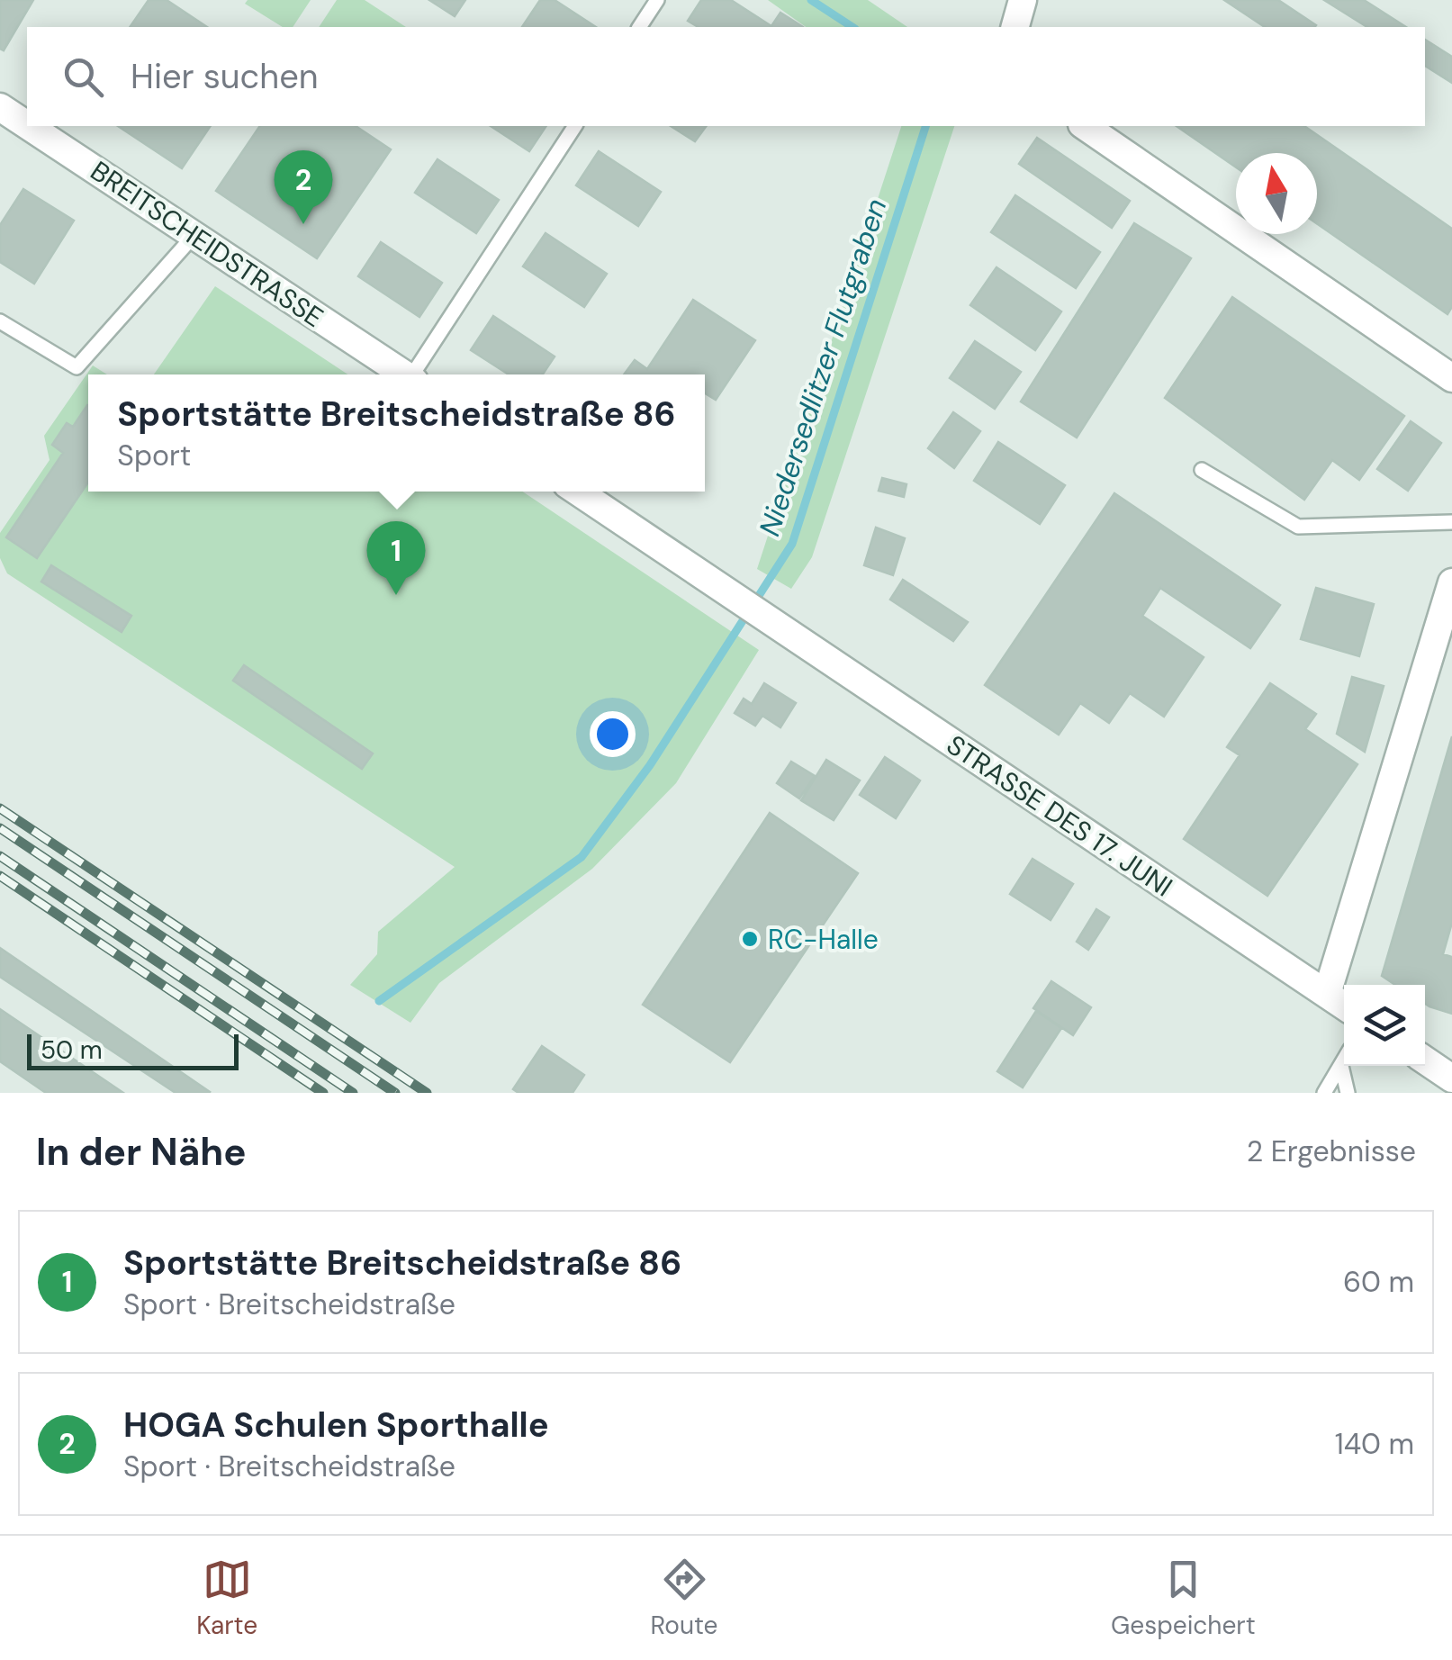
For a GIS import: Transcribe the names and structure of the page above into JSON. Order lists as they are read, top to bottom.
{
  "streets": {
    "street": ["BREITSCHEIDSTRASSE", "STRASSE DES 17. JUNI"]
  },
  "water": ["Niedersedlitzer Flutgraben"],
  "places": ["RC-Halle"],
  "scale_bar": "50 m",
  "north": "top",
  "page": {
    "search": "Hier suchen",
    "pins": ["2", "1"],
    "popup": ["Sportstätte Breitscheidstraße 86", "Sport"],
    "scale": "50 m",
    "heading": ["In der Nähe", "2 Ergebnisse"],
    "list": [
      {
        "mark": "1",
        "name": "Sportstätte Breitscheidstraße 86",
        "note": "Sport · Breitscheidstraße",
        "value": "60 m"
      },
      {
        "mark": "2",
        "name": "HOGA Schulen Sporthalle",
        "note": "Sport · Breitscheidstraße",
        "value": "140 m"
      }
    ],
    "nav": ["Karte", "Route", "Gespeichert"]
  }
}
